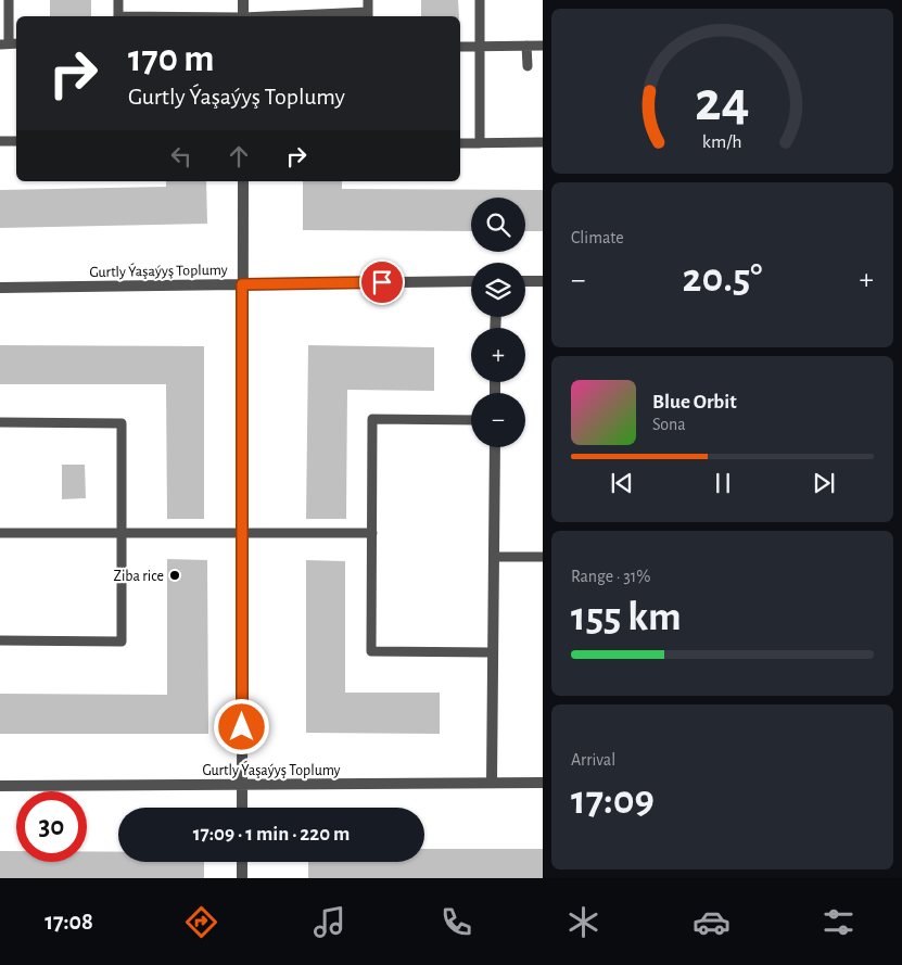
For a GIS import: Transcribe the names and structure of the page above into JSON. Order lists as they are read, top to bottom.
{
  "streets": {
    "street": ["Gurtly Ýaşaýyş Toplumy"]
  },
  "places": ["Ziba rice"],
  "page": {
    "turn": ["170 m", "Gurtly Ýaşaýyş Toplumy"],
    "tile": [
      "Climate",
      ["Range · 31%", "155 km"],
      ["Arrival", "17:09"]
    ],
    "map_buttons": ["+", "−"],
    "heat": ["−", "20.5°", "+"],
    "song": ["Blue Orbit", "Sona"],
    "limit": "30",
    "trip": "17:09 · 1 min · 220 m",
    "tabs": "17:08",
    "gauge": ["24", "km/h"]
  }
}
